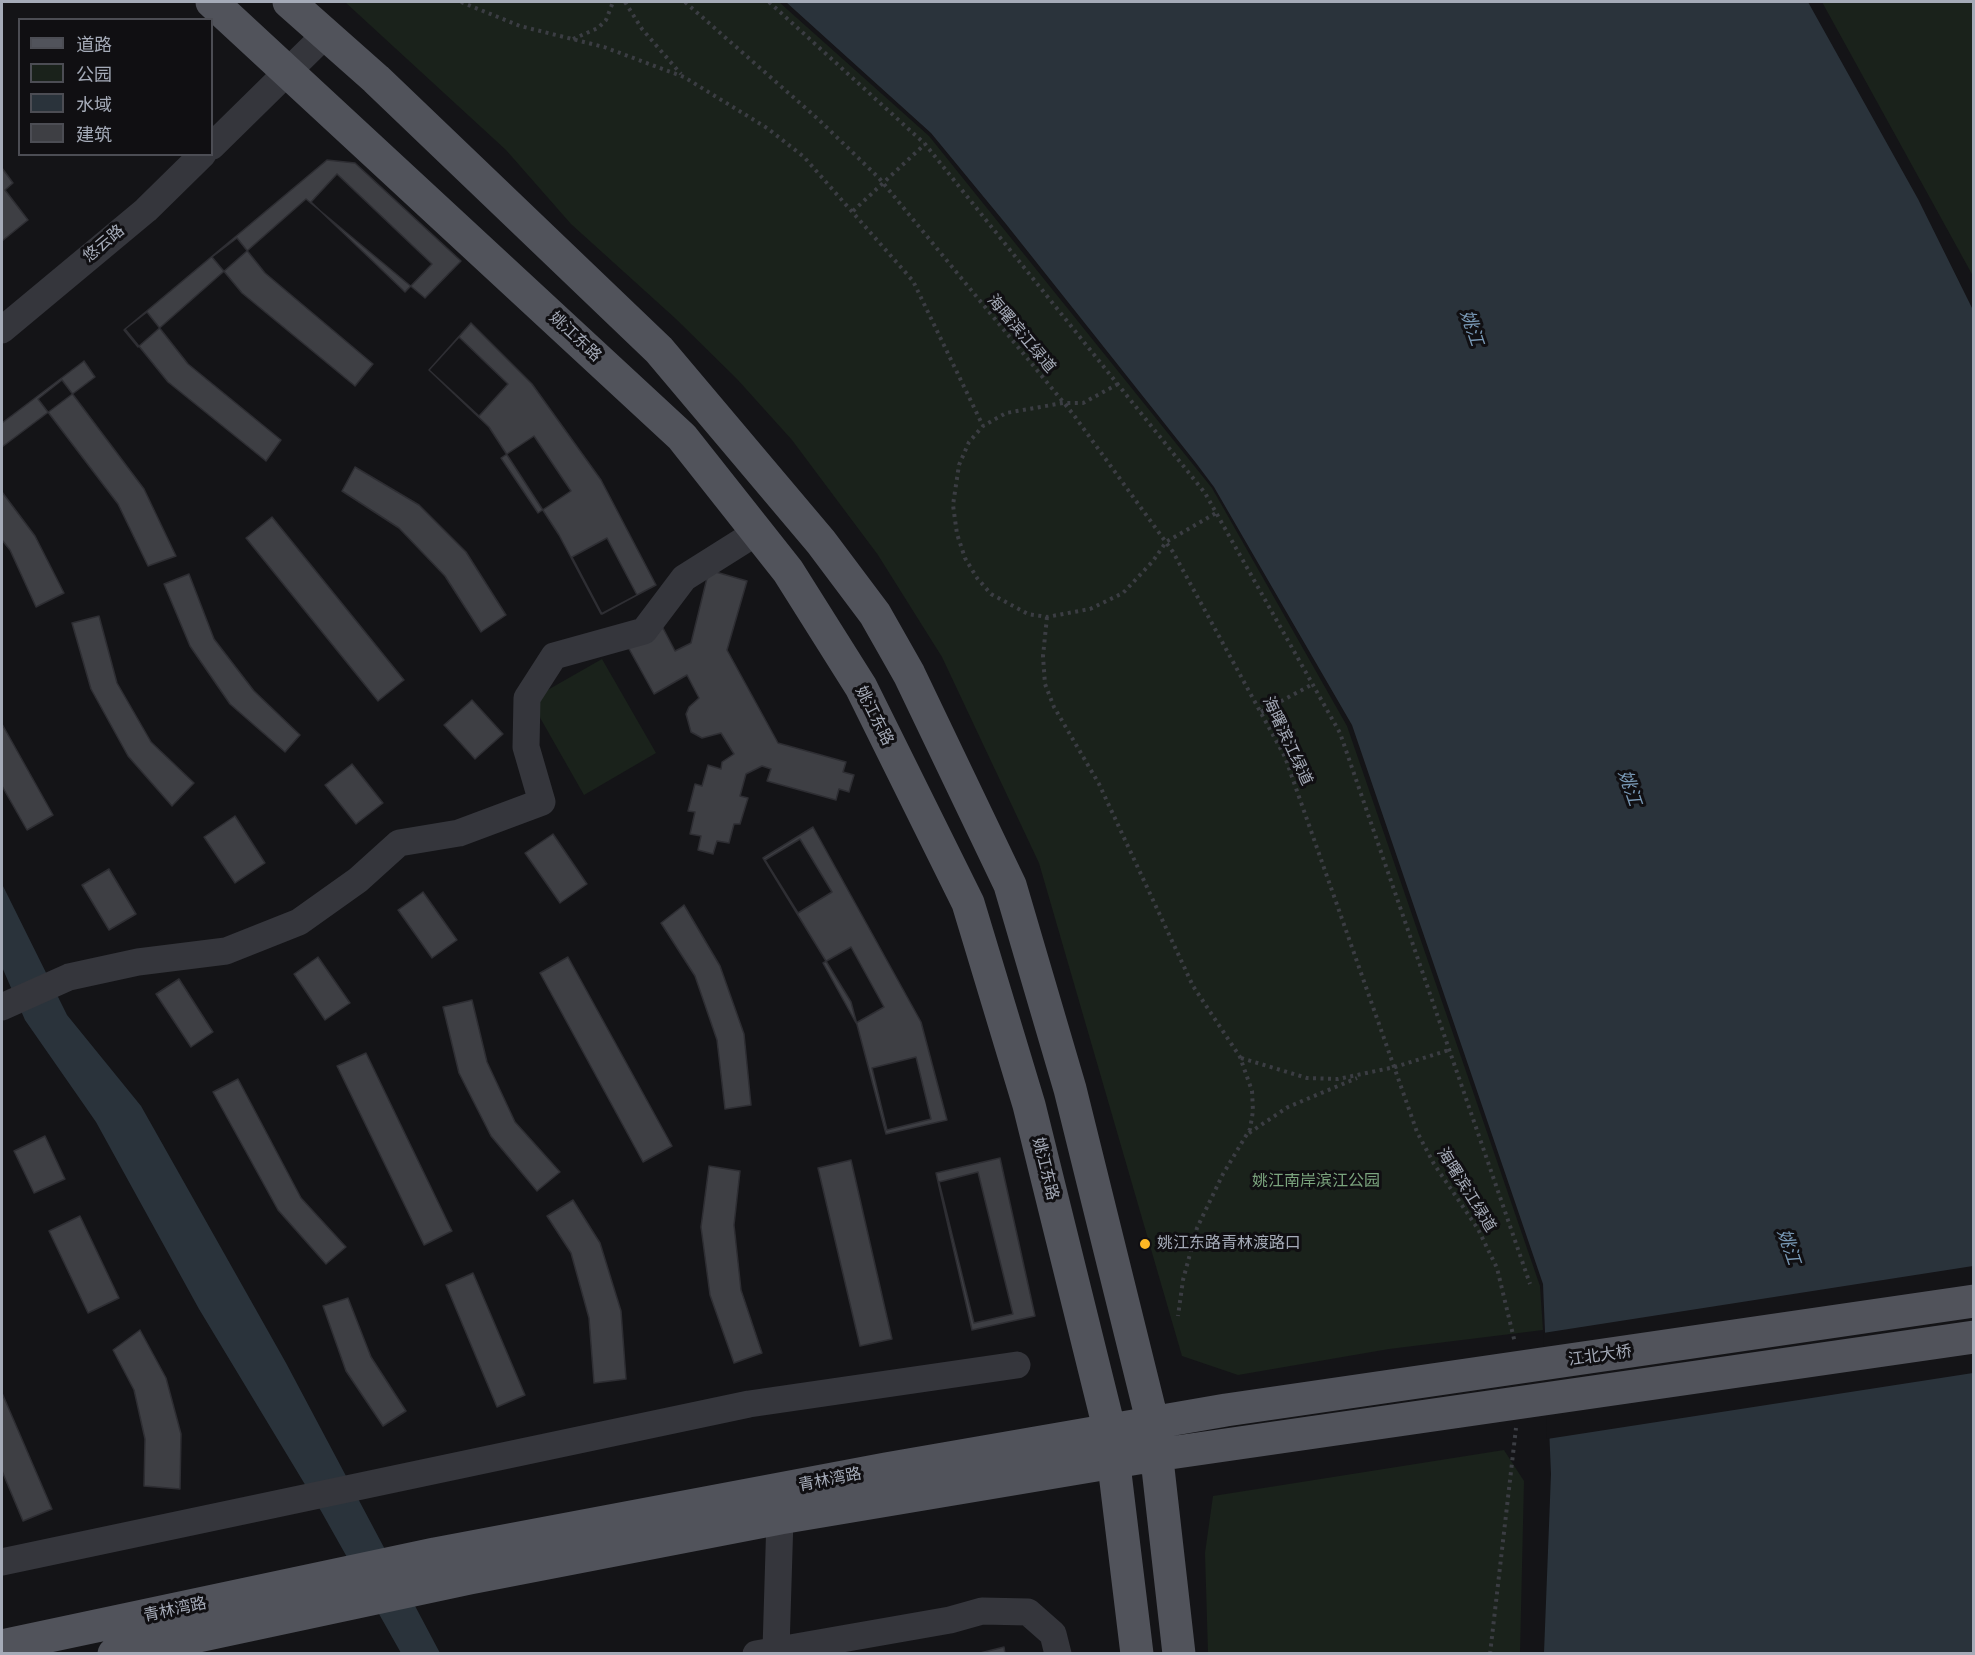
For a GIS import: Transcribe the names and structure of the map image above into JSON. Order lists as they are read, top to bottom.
{
  "streets": {
    "main road": ["姚江东路", "江北大桥", "青林湾路"],
    "street": ["悠云路"],
    "path": ["海曙滨江绿道"]
  },
  "crossings": [
    ["姚江东路", "青林湾路"],
    ["江北大桥", "青林湾路"]
  ],
  "water": ["姚江"],
  "parks": ["姚江南岸滨江公园"],
  "places": ["姚江东路青林渡路口"],
  "legend": [
    "道路",
    "公园",
    "水域",
    "建筑"
  ]
}
